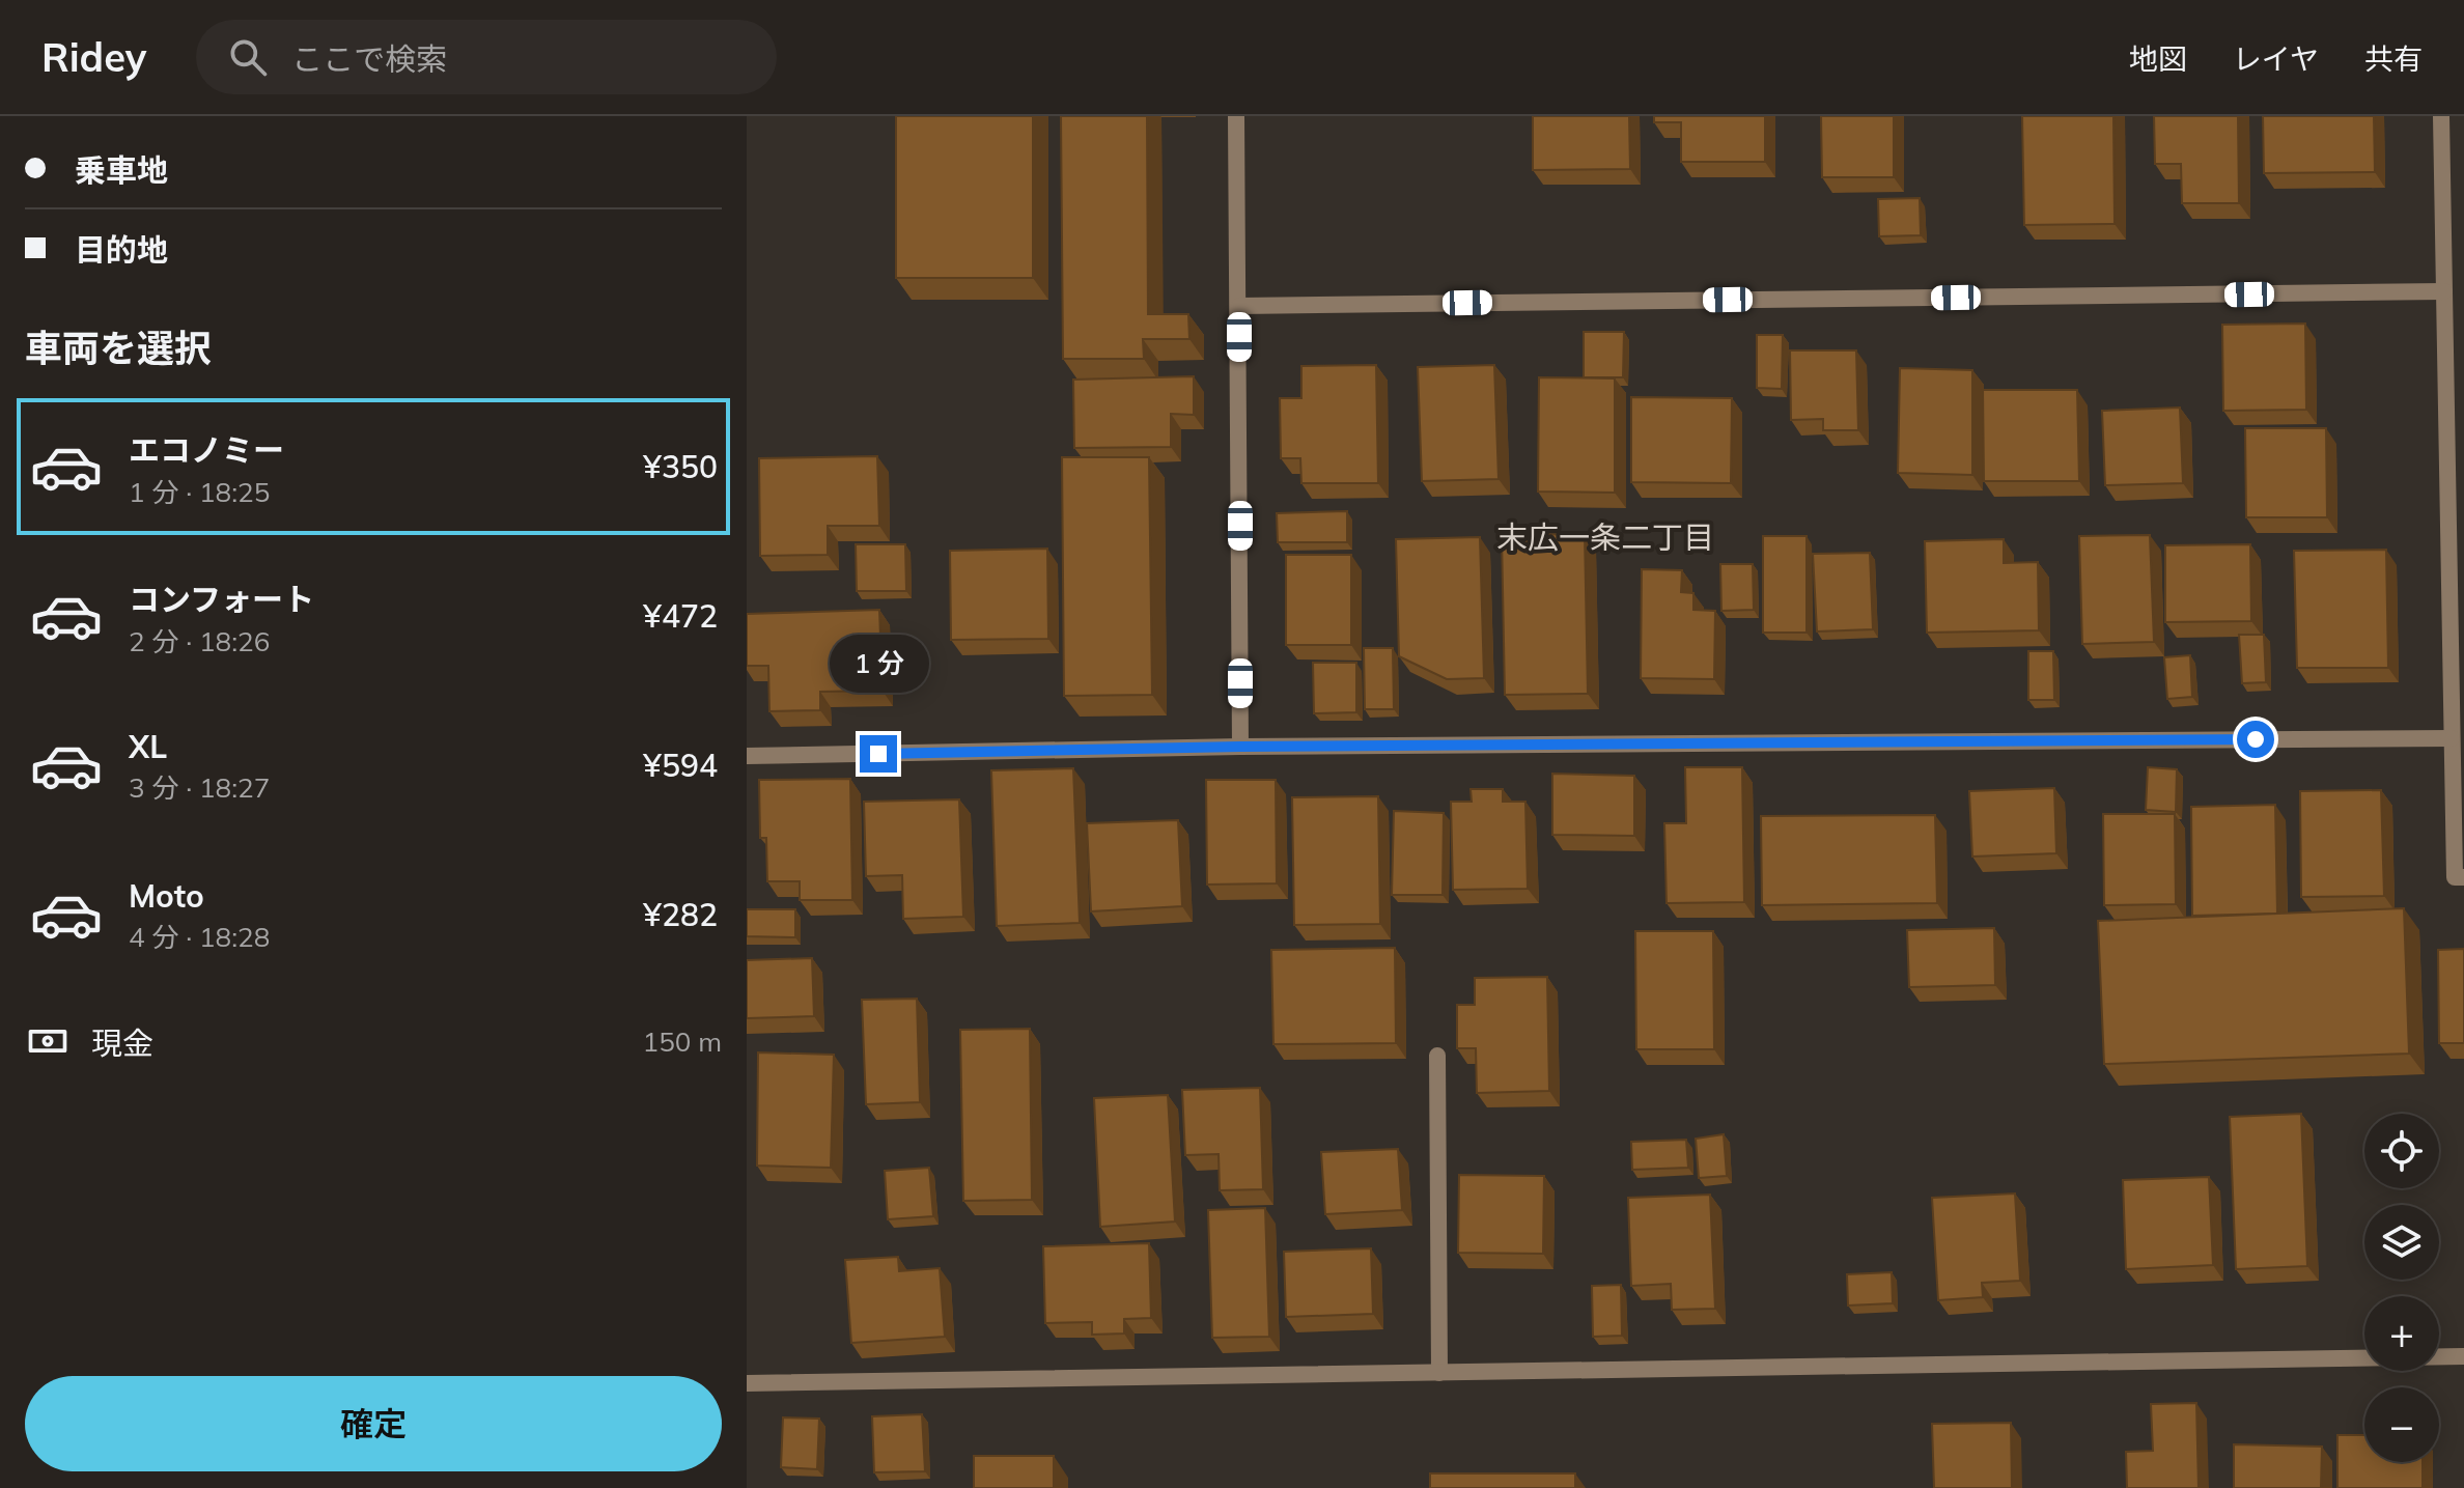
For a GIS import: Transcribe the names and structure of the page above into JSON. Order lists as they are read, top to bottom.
{
  "districts": ["末広一条二丁目"],
  "page": {
    "header": "Ridey",
    "search": "ここで検索",
    "nav": ["地図", "レイヤ", "共有"],
    "banner": ["乗車地", "目的地"],
    "heading": "車両を選択",
    "list": [
      {
        "name": "エコノミー",
        "note": "1 分 · 18:25",
        "value": "¥350"
      },
      {
        "name": "コンフォート",
        "note": "2 分 · 18:26",
        "value": "¥472"
      },
      {
        "name": "XL",
        "note": "3 分 · 18:27",
        "value": "¥594"
      },
      {
        "name": "Moto",
        "note": "4 分 · 18:28",
        "value": "¥282"
      }
    ],
    "bubble": "1 分",
    "pay": ["現金", "150 m"],
    "map_buttons": ["+", "−"],
    "buttons": "確定"
  }
}
